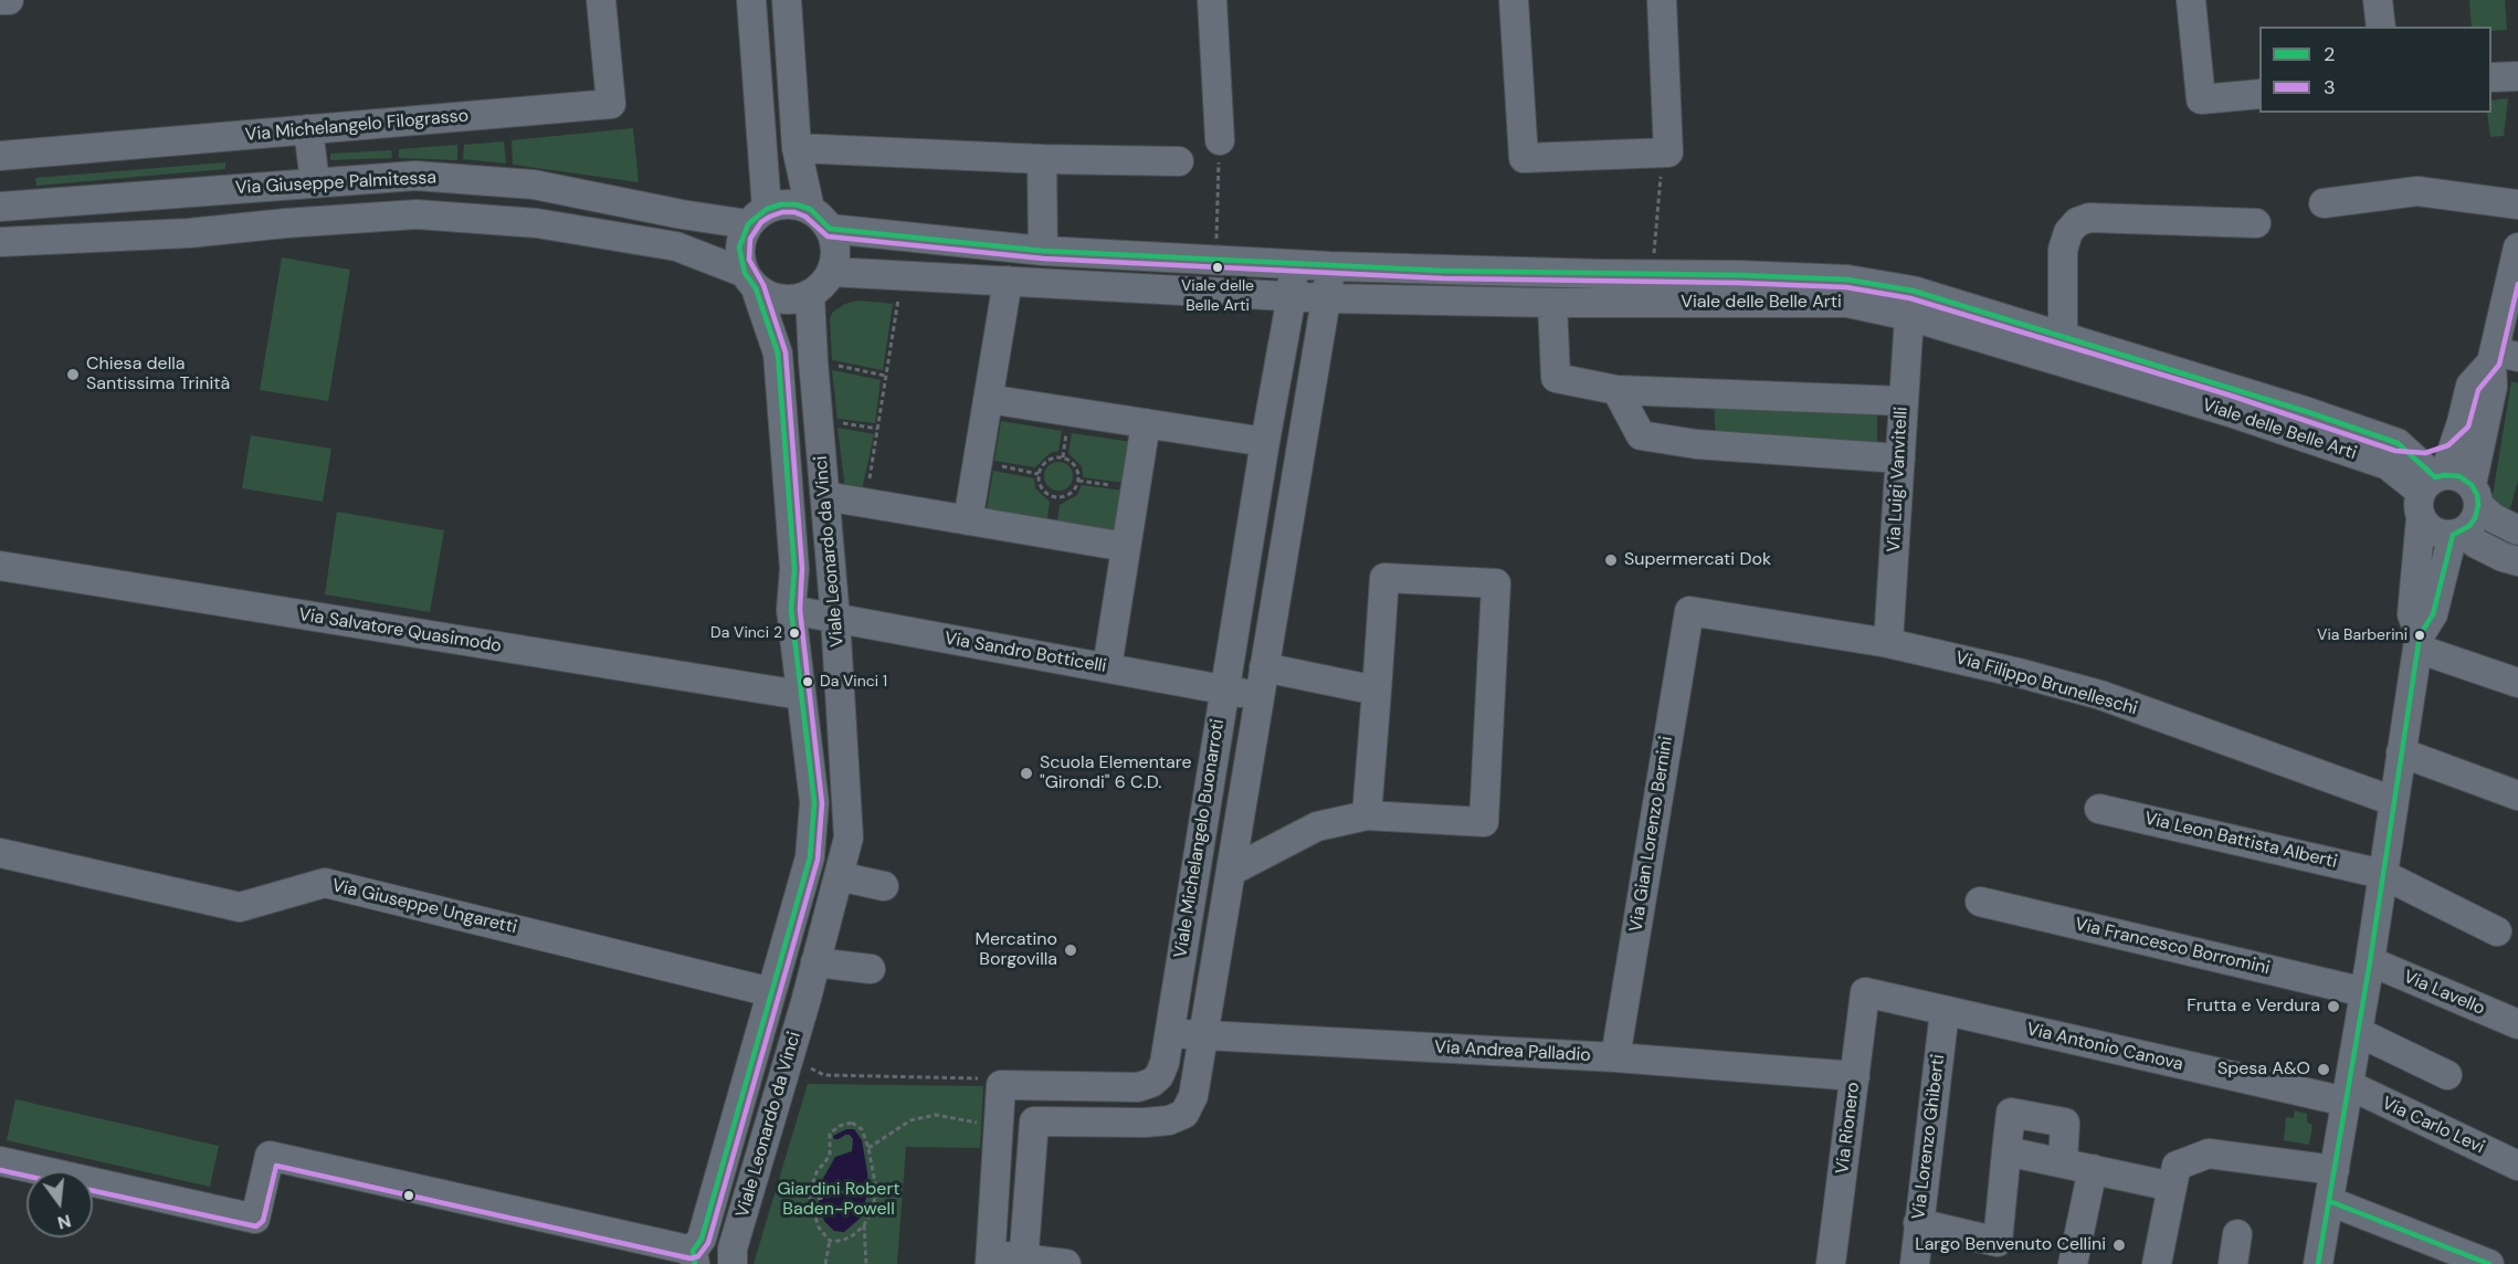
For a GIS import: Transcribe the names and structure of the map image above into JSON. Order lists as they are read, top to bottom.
{
  "streets": {
    "street": [
      "Via Michelangelo Filograsso",
      "Via Giuseppe Palmitessa",
      "Viale delle Belle Arti",
      "Via Luigi Vanvitelli",
      "Viale Leonardo da Vinci",
      "Via Salvatore Quasimodo",
      "Via Sandro Botticelli",
      "Via Filippo Brunelleschi",
      "Via Gian Lorenzo Bernini",
      "Viale Michelangelo Buonarroti",
      "Via Leon Battista Alberti",
      "Via Giuseppe Ungaretti",
      "Via Francesco Borromini",
      "Via Lavello",
      "Via Antonio Canova",
      "Via Andrea Palladio",
      "Via Carlo Levi",
      "Via Rionero",
      "Via Lorenzo Ghiberti"
    ]
  },
  "crossings": [
    ["Via Giuseppe Palmitessa", "Viale delle Belle Arti"],
    ["Via Giuseppe Palmitessa", "Viale Leonardo da Vinci"],
    ["Viale delle Belle Arti", "Via Luigi Vanvitelli"],
    ["Viale delle Belle Arti", "Viale Leonardo da Vinci"],
    ["Viale delle Belle Arti", "Viale Michelangelo Buonarroti"],
    ["Via Luigi Vanvitelli", "Via Filippo Brunelleschi"],
    ["Viale Leonardo da Vinci", "Via Salvatore Quasimodo"],
    ["Viale Leonardo da Vinci", "Via Sandro Botticelli"],
    ["Viale Leonardo da Vinci", "Via Giuseppe Ungaretti"],
    ["Via Sandro Botticelli", "Viale Michelangelo Buonarroti"],
    ["Via Filippo Brunelleschi", "Via Gian Lorenzo Bernini"],
    ["Via Gian Lorenzo Bernini", "Via Andrea Palladio"],
    ["Viale Michelangelo Buonarroti", "Via Andrea Palladio"],
    ["Via Antonio Canova", "Via Carlo Levi"],
    ["Via Antonio Canova", "Via Rionero"],
    ["Via Antonio Canova", "Via Lorenzo Ghiberti"],
    ["Via Andrea Palladio", "Via Rionero"]
  ],
  "parks": ["Giardini Robert Baden-Powell"],
  "places": [
    "Viale delle Belle Arti",
    "Chiesa della Santissima Trinità",
    "Supermercati Dok",
    "Da Vinci 2",
    "Via Barberini",
    "Da Vinci 1",
    "Scuola Elementare \"Girondi\" 6 C.D.",
    "Mercatino Borgovilla",
    "Frutta e Verdura",
    "Spesa A&O",
    "Largo Benvenuto Cellini"
  ],
  "lines": ["transit line 2", "transit line 3"],
  "legend": ["2", "3"],
  "north": "bottom"
}
